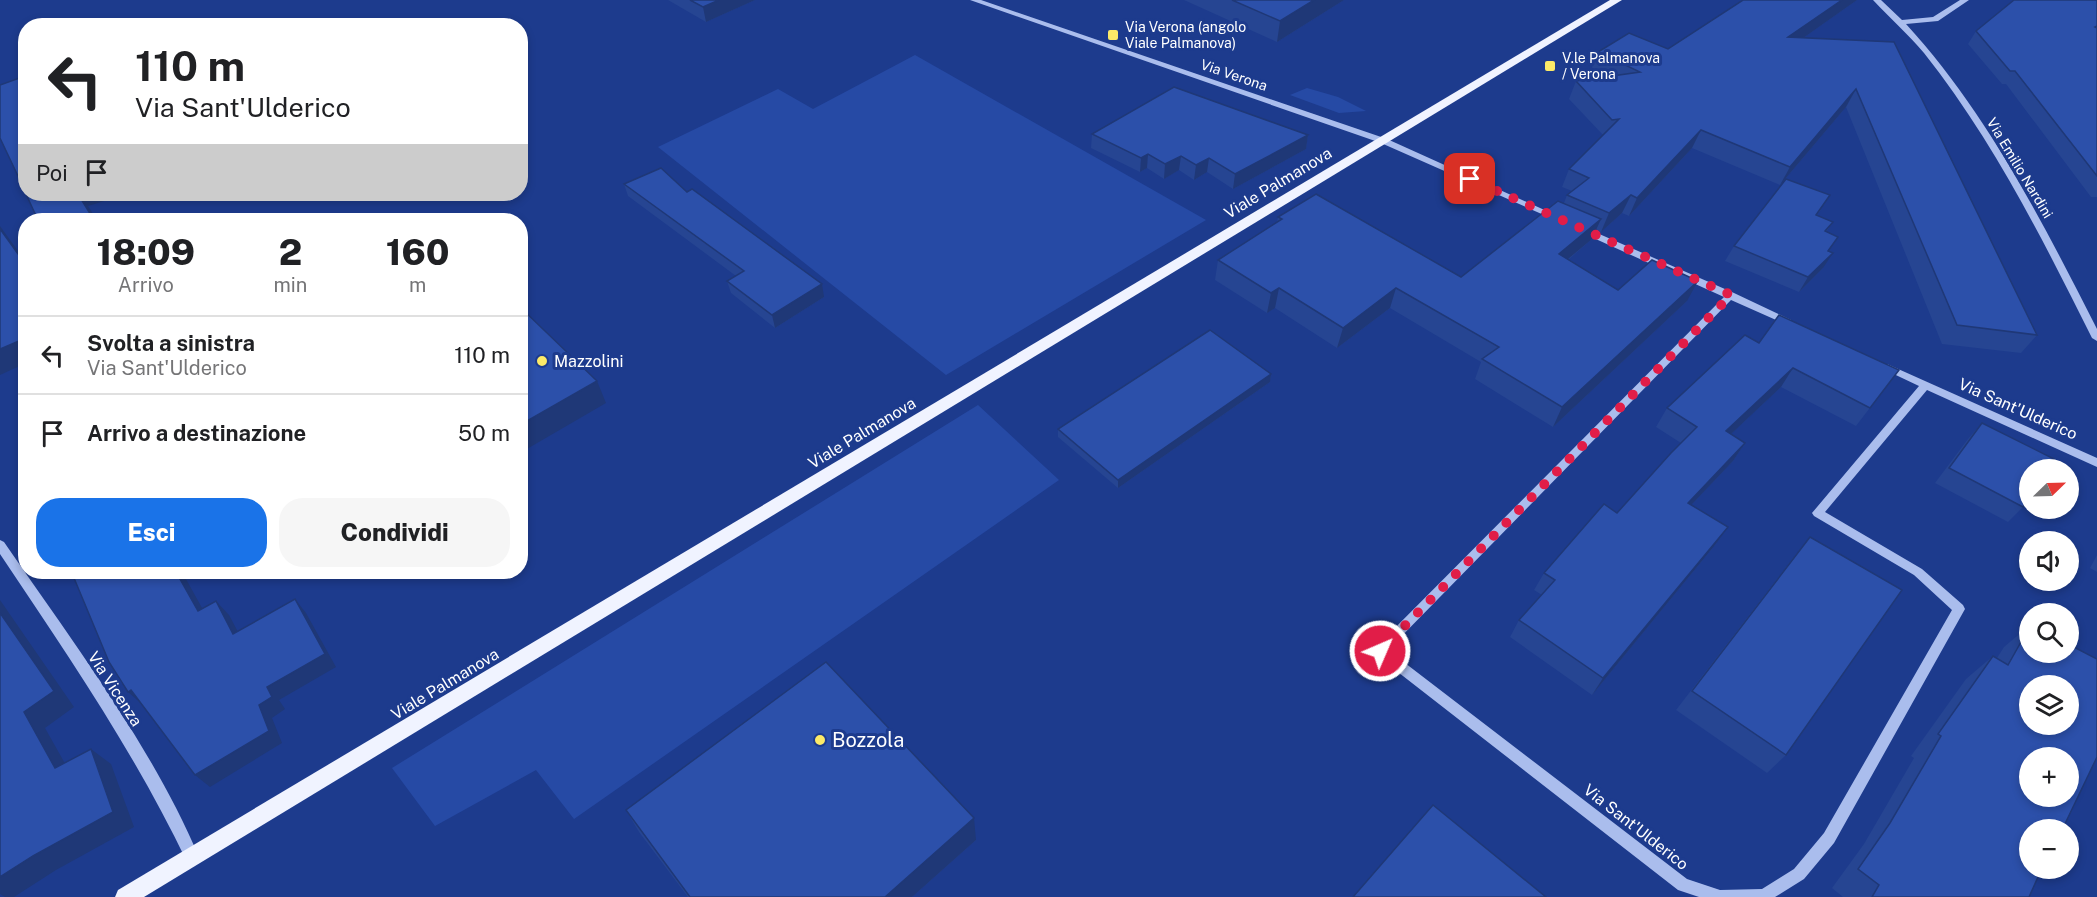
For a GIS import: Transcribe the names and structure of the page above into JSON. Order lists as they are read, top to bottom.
{
  "streets": {
    "main road": ["Viale Palmanova"],
    "street": [
      "Via Verona",
      "Via Emilio Nardini",
      "Via Sant'Ulderico",
      "Via Vicenza"
    ]
  },
  "crossings": [
    ["Via Verona", "Viale Palmanova"],
    ["Viale Palmanova", "Via Vicenza"]
  ],
  "places": {
    "transit": ["Via Verona (angolo Viale Palmanova)", "V.le Palmanova / Verona"],
    "other": ["Mazzolini", "Bozzola"]
  },
  "north": "top right",
  "page": {
    "turn": ["110 m", "Via Sant'Ulderico"],
    "then": "Poi",
    "eta": [
      "18:09",
      "Arrivo",
      "2",
      "min",
      "160",
      "m"
    ],
    "list": [
      {
        "name": "Svolta a sinistra",
        "note": "Via Sant'Ulderico",
        "value": "110 m"
      },
      {
        "name": "Arrivo a destinazione",
        "value": "50 m"
      }
    ],
    "map_buttons": ["+", "−"],
    "buttons": ["Esci", "Condividi"]
  }
}
